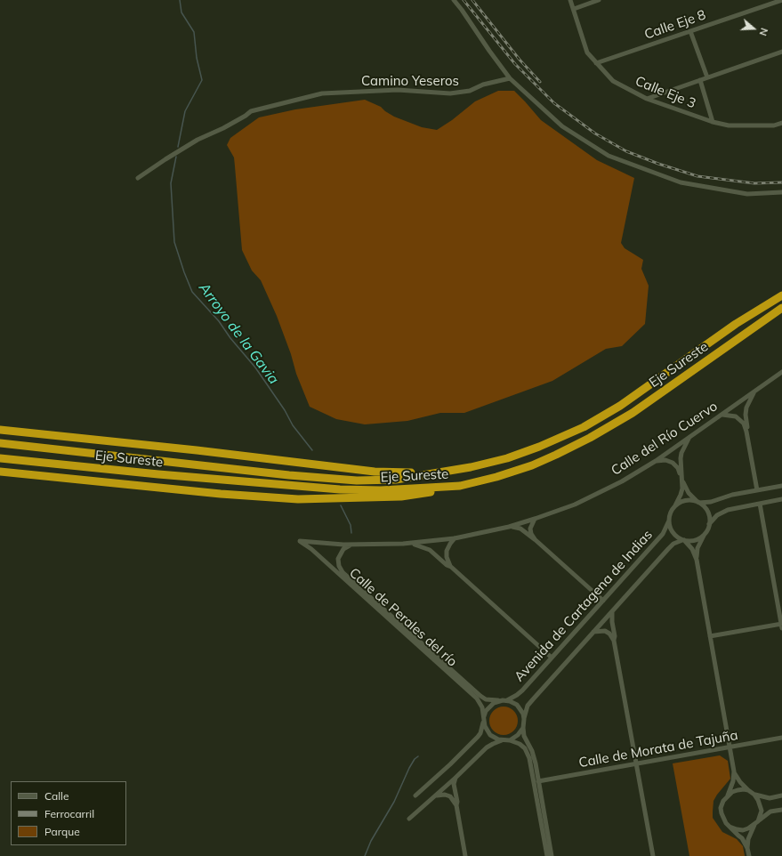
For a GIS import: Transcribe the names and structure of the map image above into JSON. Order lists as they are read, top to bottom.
{
  "streets": {
    "highway": ["Eje Sureste"],
    "street": [
      "Calle Eje 8",
      "Camino Yeseros",
      "Calle Eje 3",
      "Calle del Río Cuervo",
      "Avenida de Cartagena de Indias",
      "Calle de Perales del río",
      "Calle de Morata de Tajuña"
    ]
  },
  "crossings": [
    ["Calle Eje 8", "Calle Eje 3"],
    ["Calle del Río Cuervo", "Calle de Perales del río"],
    ["Avenida de Cartagena de Indias", "Calle de Perales del río"]
  ],
  "water": ["Arroyo de la Gavia"],
  "legend": ["Calle", "Ferrocarril", "Parque"],
  "north": "right"
}
